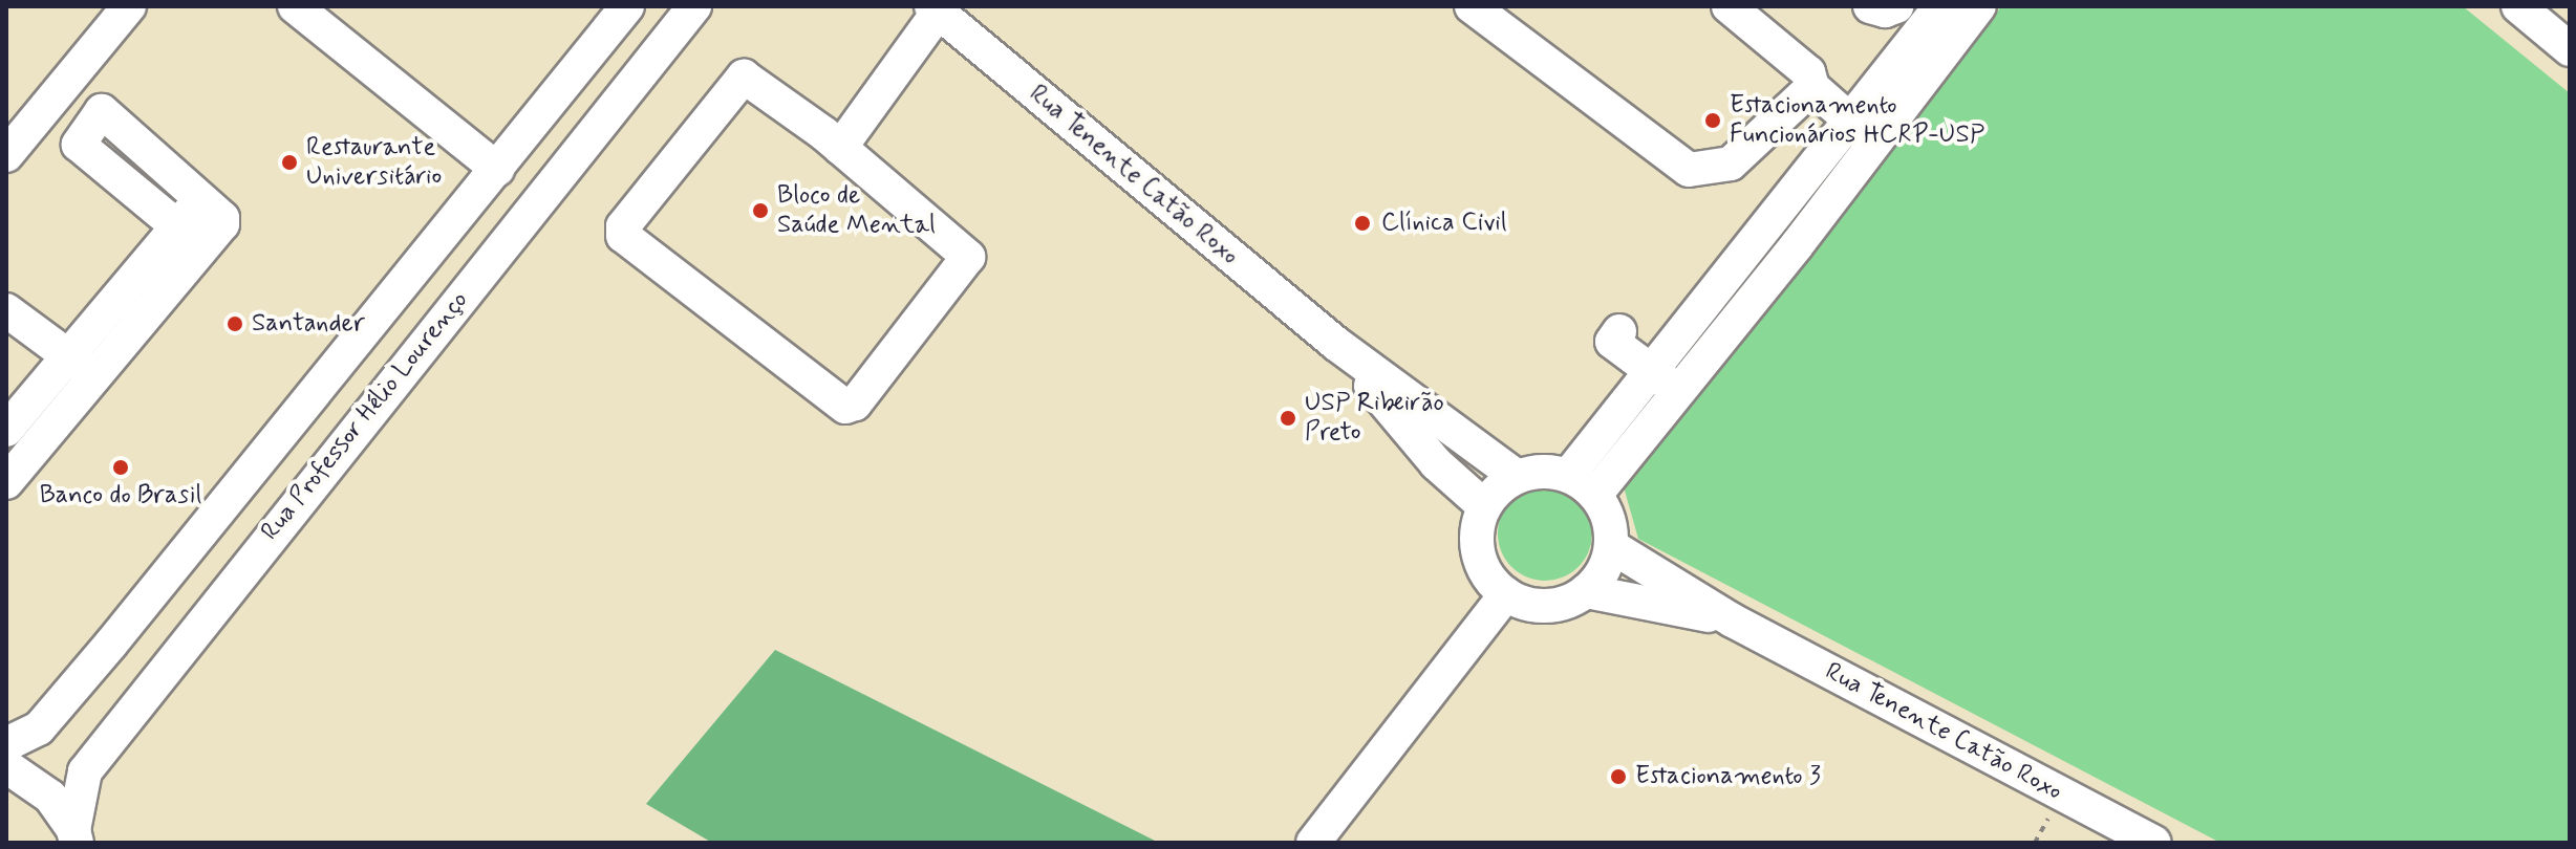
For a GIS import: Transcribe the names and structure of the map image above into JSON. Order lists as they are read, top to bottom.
{
  "streets": {
    "street": ["Rua Tenente Catão Roxo", "Rua Professor Hélio Lourenço"]
  },
  "places": [
    "Estacionamento Funcionários HCRP-USP",
    "Restaurante Universitário",
    "Bloco de Saúde Mental",
    "Clínica Civil",
    "Santander",
    "USP Ribeirão Preto",
    "Banco do Brasil",
    "Estacionamento 3"
  ]
}
